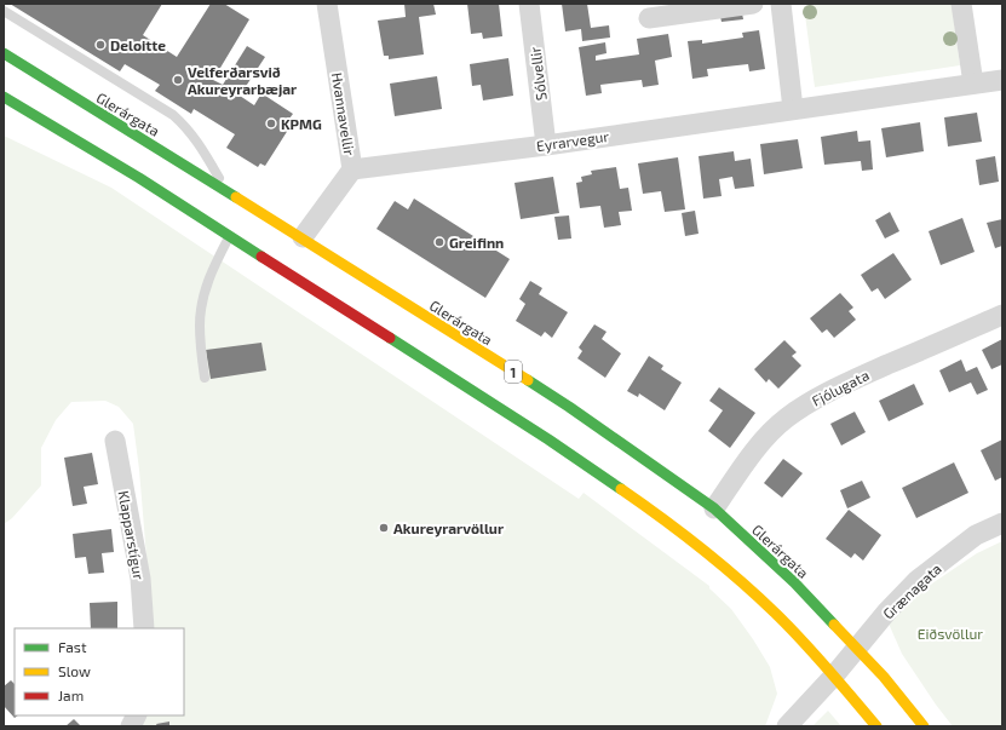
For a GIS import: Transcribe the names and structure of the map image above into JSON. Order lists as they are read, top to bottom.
{
  "streets": {
    "highway": ["Glerárgata", "1"],
    "street": [
      "Sólvellir",
      "Hvannavellir",
      "Eyrarvegur",
      "Fjólugata",
      "Klapparstígur",
      "Grænagata"
    ]
  },
  "crossings": [
    ["Sólvellir", "Eyrarvegur"],
    ["Glerárgata", "Hvannavellir"],
    ["Glerárgata", "Fjólugata"],
    ["Glerárgata", "Grænagata"],
    ["Hvannavellir", "Eyrarvegur"]
  ],
  "parks": ["Eiðsvöllur"],
  "places": [
    "Deloitte",
    "Velferðarsvið Akureyrarbæjar",
    "KPMG",
    "Greifinn",
    "Akureyrarvöllur"
  ],
  "legend": ["Fast", "Slow", "Jam"]
}
